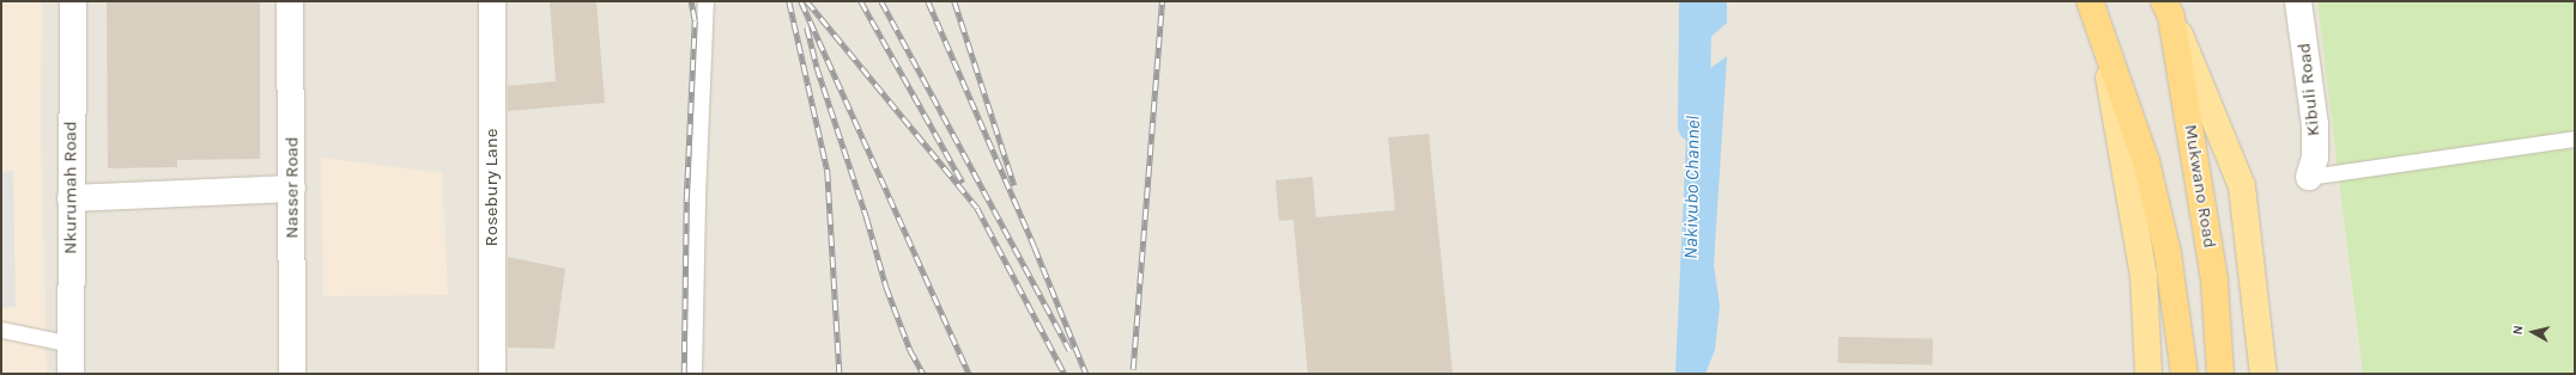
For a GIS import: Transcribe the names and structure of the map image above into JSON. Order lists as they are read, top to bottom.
{
  "streets": {
    "highway": ["Mukwano Road"],
    "street": [
      "Kibuli Road",
      "Nkurumah Road",
      "Nasser Road",
      "Rosebury Lane"
    ]
  },
  "water": ["Nakivubo Channel"],
  "north": "left"
}
